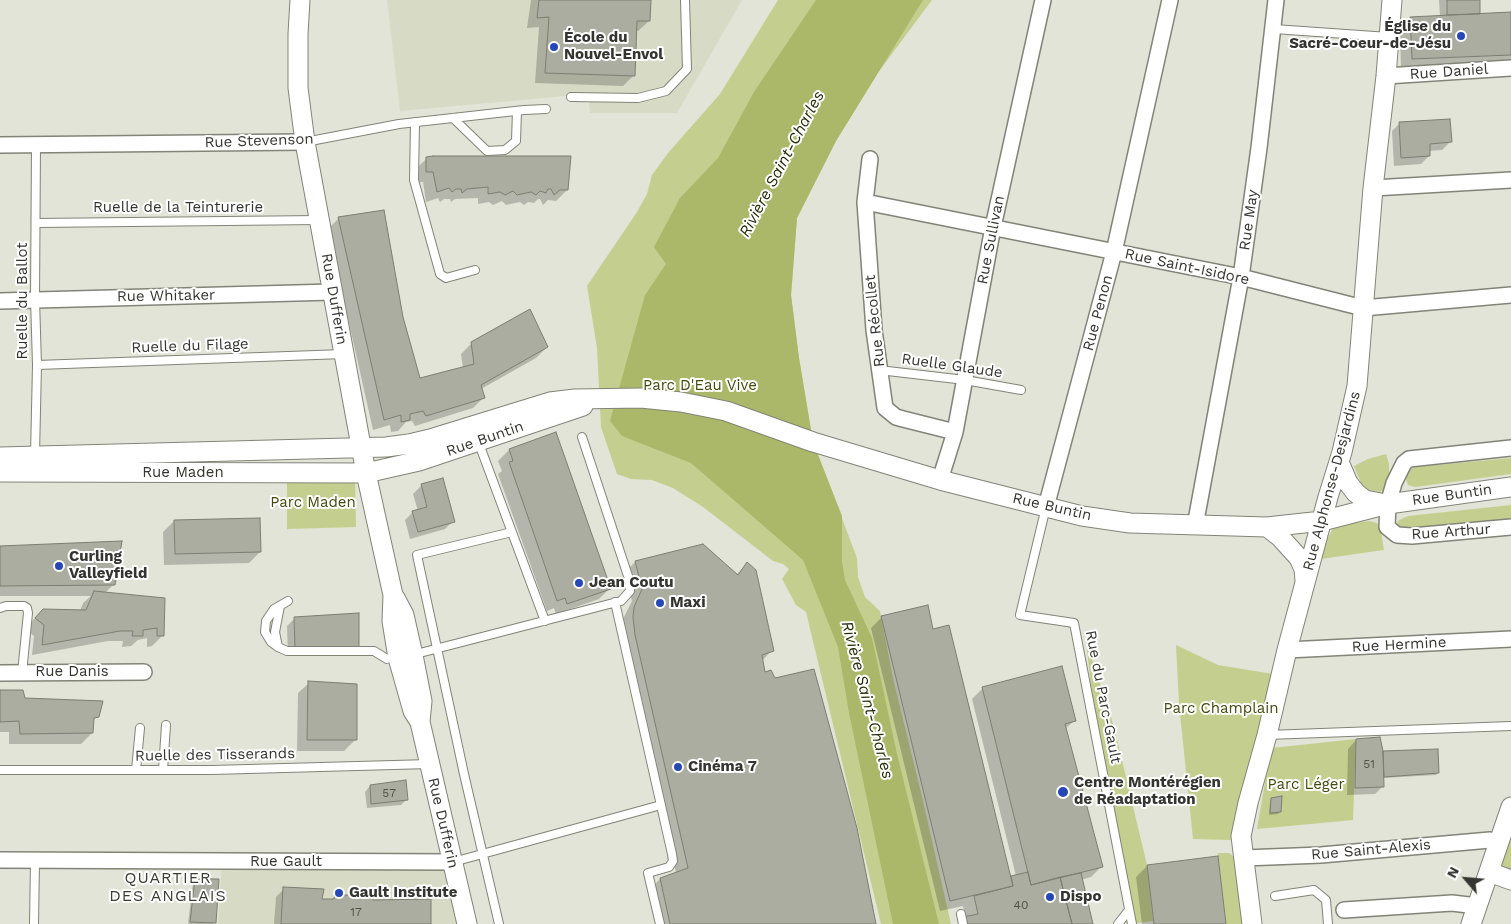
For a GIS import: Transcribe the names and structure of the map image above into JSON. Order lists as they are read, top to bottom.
{
  "streets": {
    "street": [
      "Rue Daniel",
      "Rue Stevenson",
      "Rue May",
      "Rue Sullivan",
      "Rue Saint-Isidore",
      "Rue Whitaker",
      "Rue Dufferin",
      "Rue Penon",
      "Rue Récollet",
      "Rue Buntin",
      "Rue Maden",
      "Rue Alphonse-Desjardins",
      "Rue Arthur",
      "Rue Hermine",
      "Rue Danis",
      "Rue Saint-Alexis",
      "Rue Gault"
    ],
    "lane": [
      "Ruelle de la Teinturerie",
      "Ruelle du Ballot",
      "Ruelle du Filage",
      "Ruelle Glaude",
      "Rue du Parc-Gault",
      "Ruelle des Tisserands"
    ]
  },
  "crossings": [
    ["Rue Daniel", "Rue Alphonse-Desjardins"],
    ["Rue Stevenson", "Rue Dufferin"],
    ["Rue Stevenson", "Ruelle du Ballot"],
    ["Ruelle de la Teinturerie", "Rue Dufferin"],
    ["Ruelle de la Teinturerie", "Ruelle du Ballot"],
    ["Rue May", "Rue Saint-Isidore"],
    ["Rue May", "Rue Buntin"],
    ["Rue Sullivan", "Rue Saint-Isidore"],
    ["Rue Sullivan", "Rue Récollet"],
    ["Rue Sullivan", "Ruelle Glaude"],
    ["Rue Sullivan", "Rue Buntin"],
    ["Rue Saint-Isidore", "Rue Penon"],
    ["Rue Saint-Isidore", "Rue Récollet"],
    ["Rue Saint-Isidore", "Rue Alphonse-Desjardins"],
    ["Rue Whitaker", "Rue Dufferin"],
    ["Rue Whitaker", "Ruelle du Ballot"],
    ["Rue Dufferin", "Ruelle du Filage"],
    ["Rue Dufferin", "Rue Buntin"],
    ["Rue Dufferin", "Rue Maden"],
    ["Rue Dufferin", "Ruelle des Tisserands"],
    ["Rue Dufferin", "Rue Gault"],
    ["Ruelle du Ballot", "Ruelle du Filage"],
    ["Ruelle du Ballot", "Rue Maden"],
    ["Rue Penon", "Rue Buntin"],
    ["Rue Penon", "Rue du Parc-Gault"],
    ["Rue Récollet", "Ruelle Glaude"],
    ["Rue Buntin", "Rue Maden"],
    ["Rue Buntin", "Rue Alphonse-Desjardins"],
    ["Rue Buntin", "Rue Arthur"],
    ["Rue Buntin", "Rue du Parc-Gault"],
    ["Rue Alphonse-Desjardins", "Rue Hermine"],
    ["Rue Alphonse-Desjardins", "Rue Saint-Alexis"]
  ],
  "districts": ["QUARTIER DES ANGLAIS"],
  "water": ["Rivière Saint-Charles"],
  "parks": [
    "Parc D'Eau Vive",
    "Parc Maden",
    "Parc Champlain",
    "Parc Léger"
  ],
  "places": [
    "Église du Sacré-Coeur-de-Jésu",
    "École du Nouvel-Envol",
    "Curling Valleyfield",
    "Jean Coutu",
    "Maxi",
    "Cinéma 7",
    "Centre Montérégien de Réadaptation",
    "Gault Institute",
    "Dispo"
  ],
  "house_numbers": [
    "51",
    "57",
    "40",
    "17"
  ],
  "north": "top left"
}
